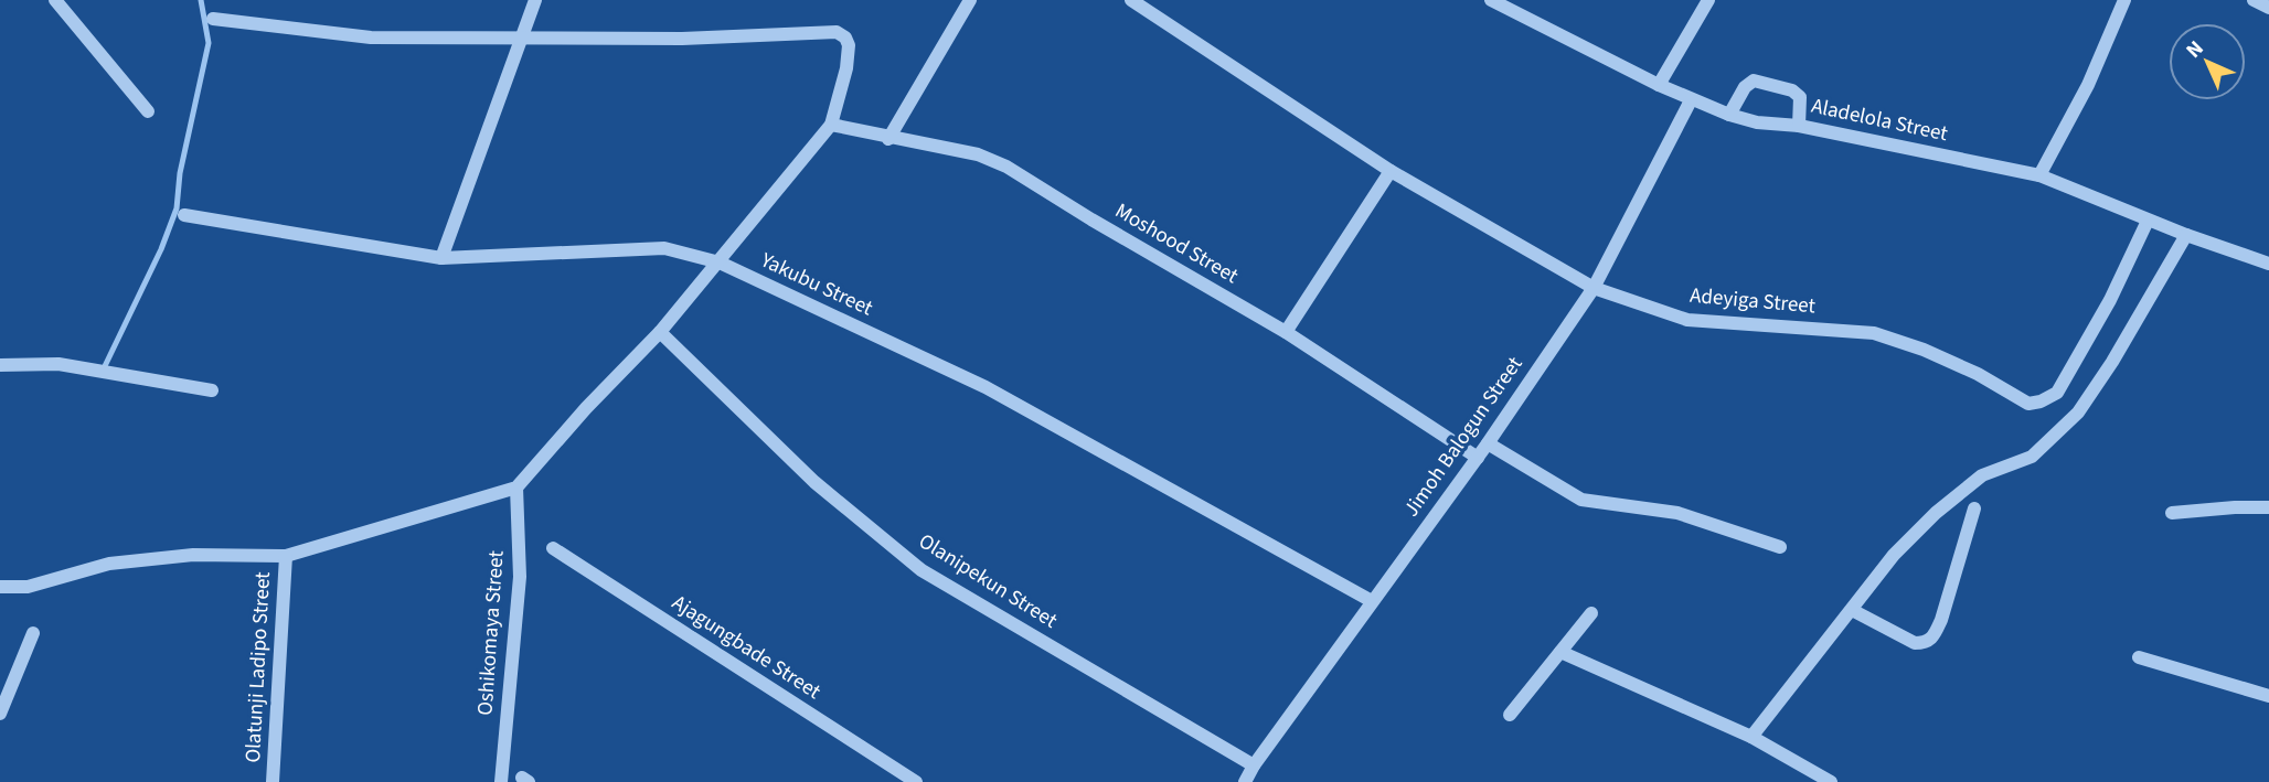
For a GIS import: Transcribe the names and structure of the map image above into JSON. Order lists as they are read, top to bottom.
{
  "streets": {
    "street": [
      "Aladelola Street",
      "Moshood Street",
      "Yakubu Street",
      "Adeyiga Street",
      "Jimoh Balogun Street",
      "Olanipekun Street",
      "Oshikomaya Street",
      "Ajagungbade Street",
      "Olatunji Ladipo Street"
    ]
  },
  "crossings": [
    ["Aladelola Street", "Adeyiga Street"],
    ["Aladelola Street", "Jimoh Balogun Street"],
    ["Moshood Street", "Jimoh Balogun Street"],
    ["Yakubu Street", "Jimoh Balogun Street"],
    ["Adeyiga Street", "Jimoh Balogun Street"],
    ["Jimoh Balogun Street", "Olanipekun Street"]
  ],
  "north": "top left"
}
